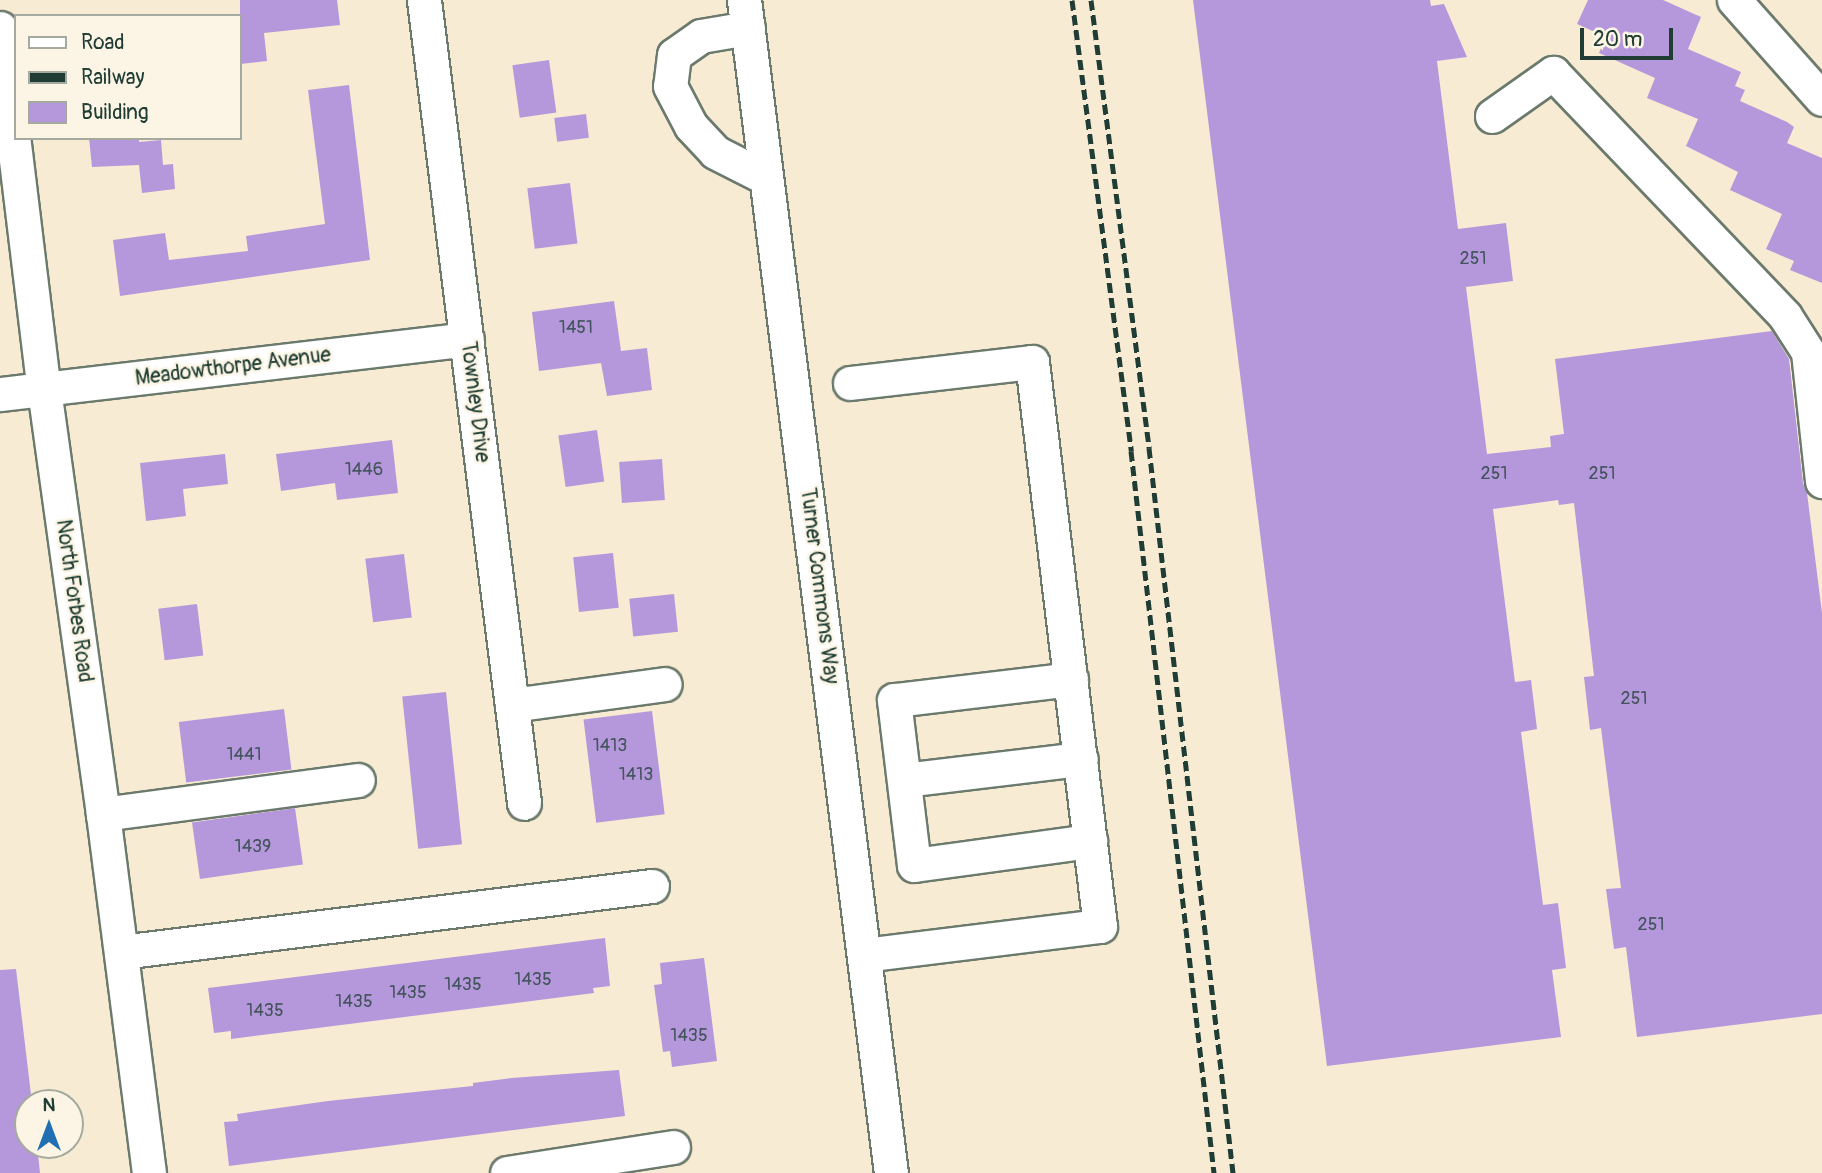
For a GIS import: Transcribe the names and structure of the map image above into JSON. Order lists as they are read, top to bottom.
{
  "streets": {
    "street": [
      "Meadowthorpe Avenue",
      "Townley Drive",
      "Turner Commons Way",
      "North Forbes Road"
    ]
  },
  "crossings": [
    ["Meadowthorpe Avenue", "Townley Drive"],
    ["Meadowthorpe Avenue", "North Forbes Road"]
  ],
  "house_numbers": [
    "251",
    "1451",
    "1446",
    "251",
    "251",
    "251",
    "1413",
    "1441",
    "1413",
    "1439",
    "251",
    "1435",
    "1435",
    "1435",
    "1435",
    "1435",
    "1435"
  ],
  "legend": ["Road", "Railway", "Building"],
  "scale_bar": "20 m",
  "north": "top"
}
